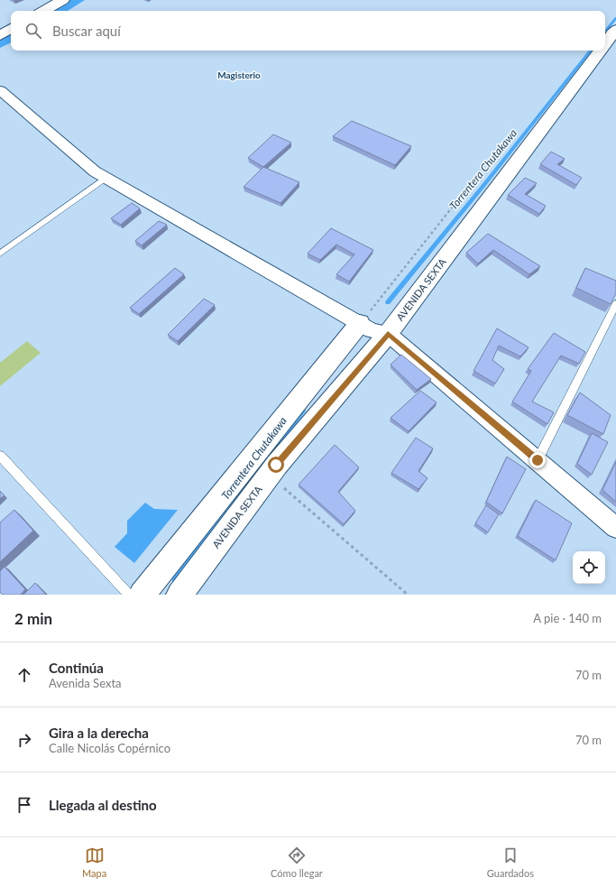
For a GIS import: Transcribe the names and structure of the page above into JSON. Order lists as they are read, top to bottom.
{
  "streets": {
    "street": ["AVENIDA SEXTA"]
  },
  "districts": ["Magisterio"],
  "water": ["Torrentera Chutakawa"],
  "page": {
    "search": "Buscar aquí",
    "heading": ["2 min", "A pie · 140 m"],
    "list": [
      ["Continúa", "Avenida Sexta", "70 m"],
      ["Gira a la derecha", "Calle Nicolás Copérnico", "70 m"],
      "Llegada al destino"
    ],
    "nav": ["Mapa", "Cómo llegar", "Guardados"]
  }
}
